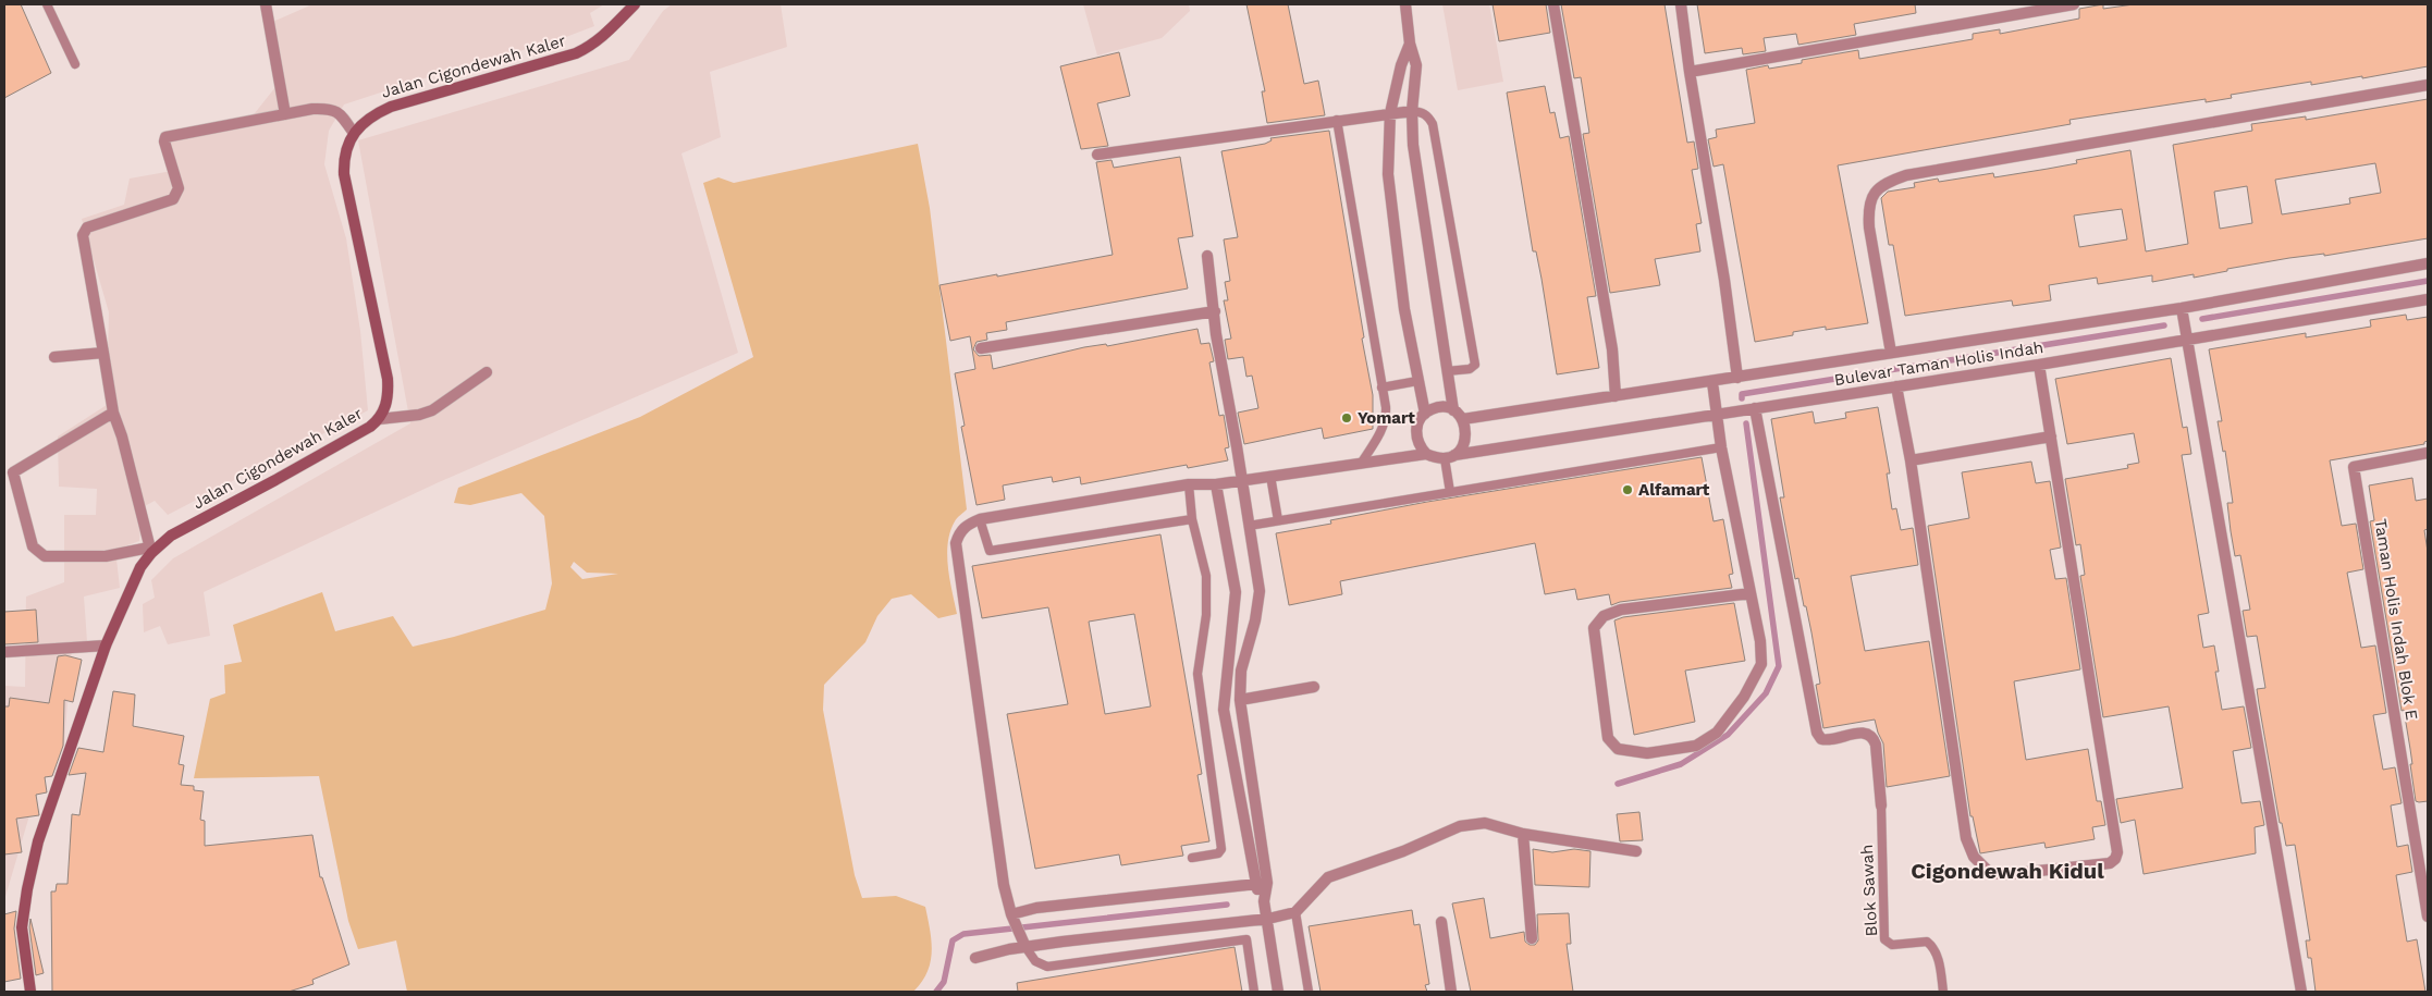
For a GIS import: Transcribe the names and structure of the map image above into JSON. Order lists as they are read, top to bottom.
{
  "streets": {
    "main road": ["Jalan Cigondewah Kaler"],
    "street": ["Bulevar Taman Holis Indah", "Taman Holis Indah Blok E"],
    "lane": ["Blok Sawah"]
  },
  "districts": ["Cigondewah Kidul"],
  "places": ["Yomart", "Alfamart"]
}
